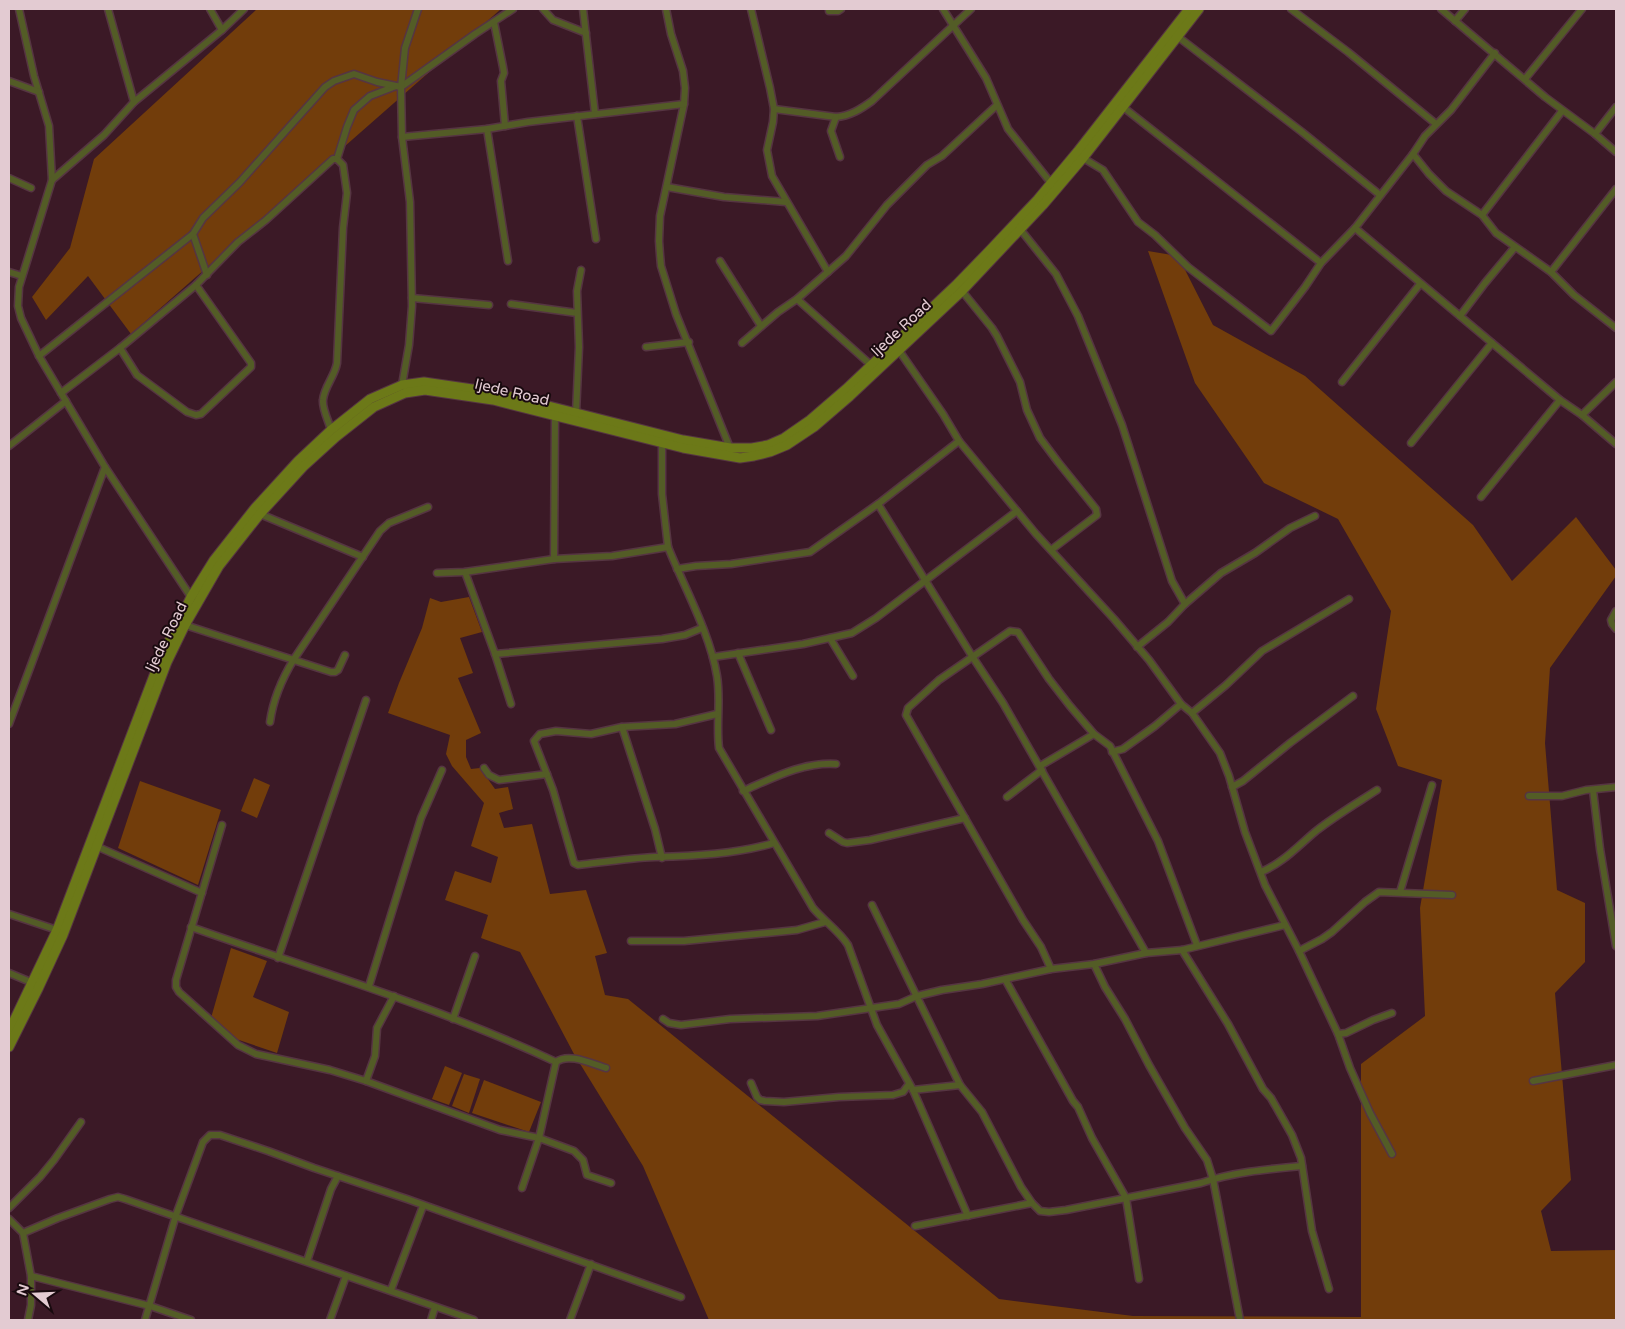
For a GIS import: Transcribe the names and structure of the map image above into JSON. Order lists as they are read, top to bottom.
{
  "streets": {
    "main road": ["Ijede Road"]
  },
  "north": "left"
}
